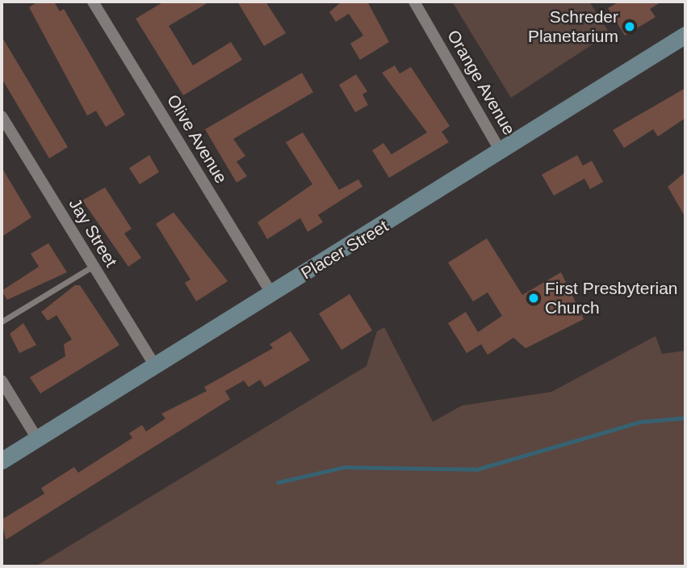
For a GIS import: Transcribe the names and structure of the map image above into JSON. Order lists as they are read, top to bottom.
{
  "streets": {
    "main road": ["Placer Street"],
    "street": ["Orange Avenue", "Olive Avenue", "Jay Street"]
  },
  "crossings": [
    ["Orange Avenue", "Placer Street"],
    ["Olive Avenue", "Placer Street"],
    ["Jay Street", "Placer Street"]
  ],
  "places": ["Schreder Planetarium", "First Presbyterian Church"]
}
